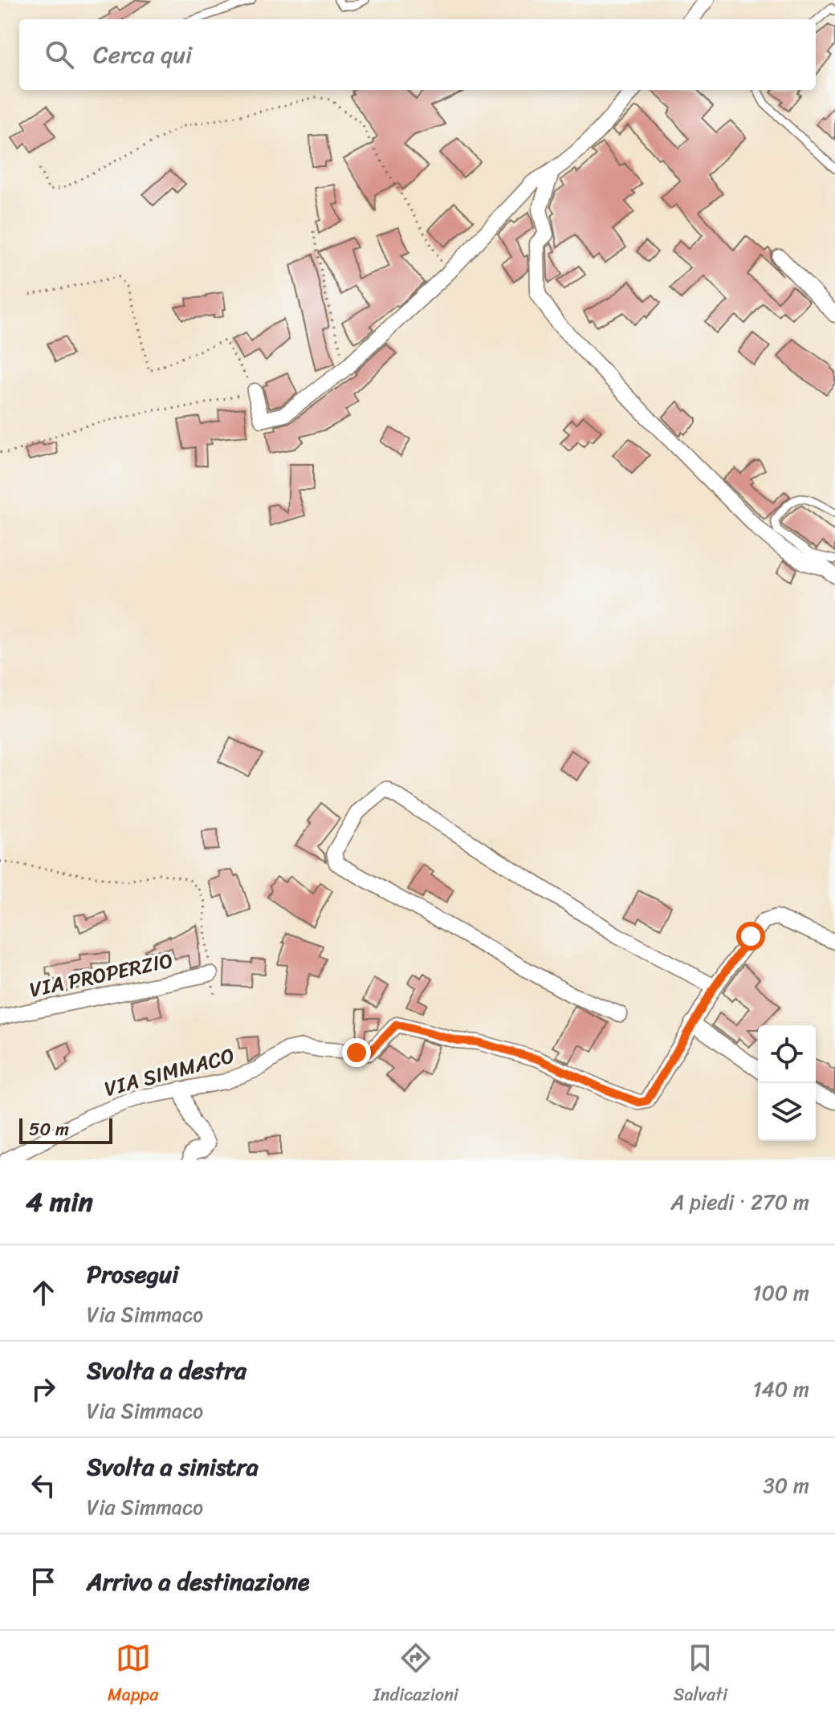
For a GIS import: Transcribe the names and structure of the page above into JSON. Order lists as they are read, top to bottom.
{
  "streets": {
    "street": ["VIA PROPERZIO", "VIA SIMMACO"]
  },
  "scale_bar": "50 m",
  "page": {
    "search": "Cerca qui",
    "scale": "50 m",
    "heading": ["4 min", "A piedi · 270 m"],
    "list": [
      ["Prosegui", "Via Simmaco", "100 m"],
      ["Svolta a destra", "Via Simmaco", "140 m"],
      ["Svolta a sinistra", "Via Simmaco", "30 m"],
      "Arrivo a destinazione"
    ],
    "nav": ["Mappa", "Indicazioni", "Salvati"]
  }
}
